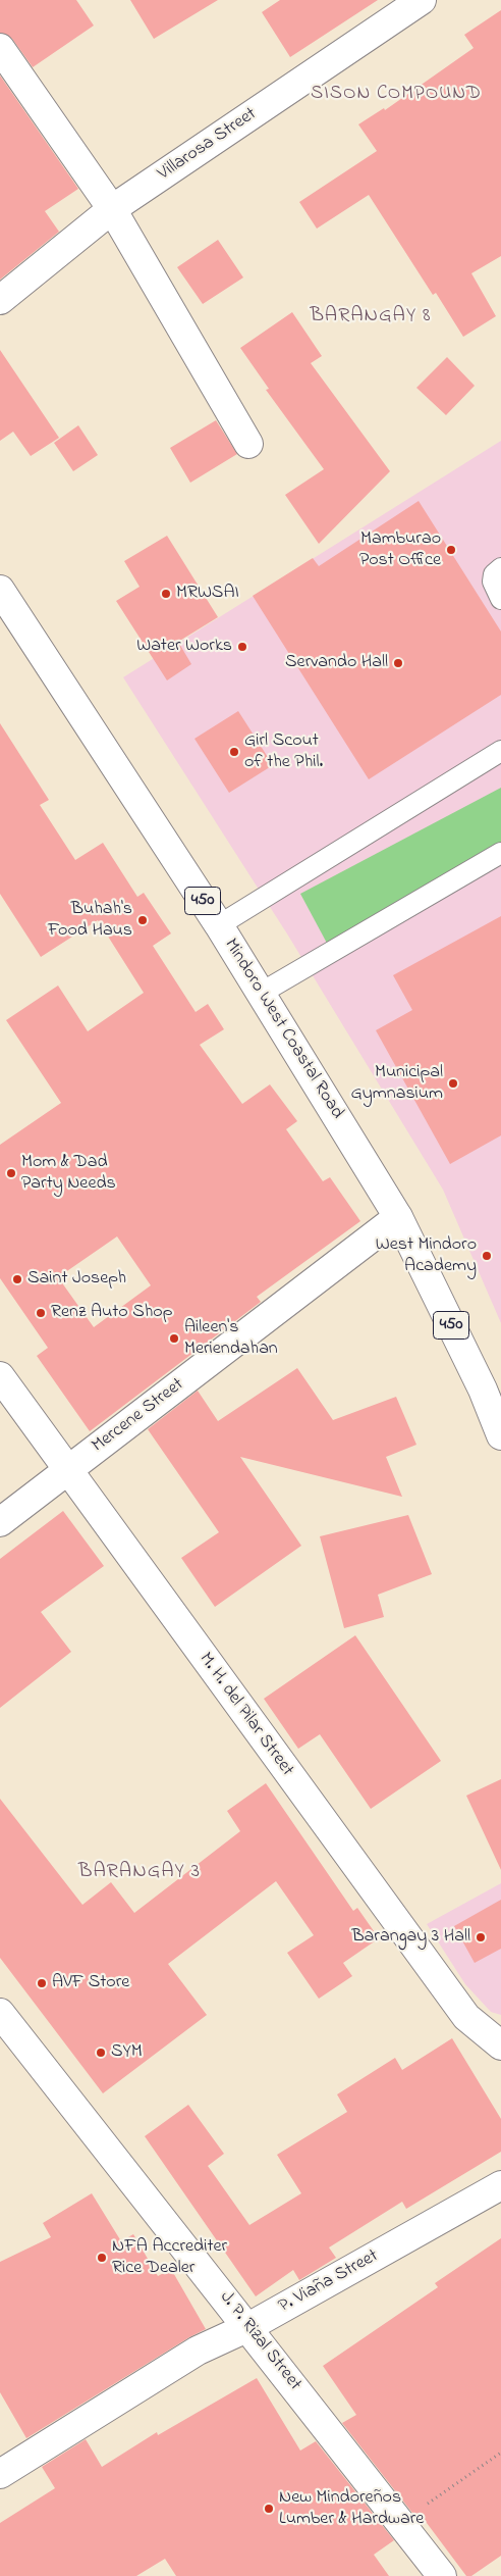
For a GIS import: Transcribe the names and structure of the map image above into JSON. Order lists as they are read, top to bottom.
{
  "streets": {
    "street": [
      "Villarosa Street",
      "450",
      "Mindoro West Coastal Road",
      "Mercene Street",
      "M. H. del Pilar Street",
      "P. Viaña Street",
      "J. P. Rizal Street"
    ]
  },
  "crossings": [
    ["Mindoro West Coastal Road", "Mercene Street"],
    ["Mercene Street", "M. H. del Pilar Street"],
    ["P. Viaña Street", "J. P. Rizal Street"]
  ],
  "districts": ["SISON COMPOUND", "BARANGAY 8", "BARANGAY 3"],
  "places": [
    "Mamburao Post Office",
    "MRWSAI",
    "Water Works",
    "Servando Hall",
    "Girl Scout of the Phil.",
    "Buhah's Food Haus",
    "Municipal Gymnasium",
    "Mom & Dad Party Needs",
    "West Mindoro Academy",
    "Saint Joseph",
    "Renz Auto Shop",
    "Aileen's Meriendahan",
    "Barangay 3 Hall",
    "AVF Store",
    "SYM",
    "NFA Accrediter Rice Dealer",
    "New Mindoreños Lumber & Hardware"
  ]
}
